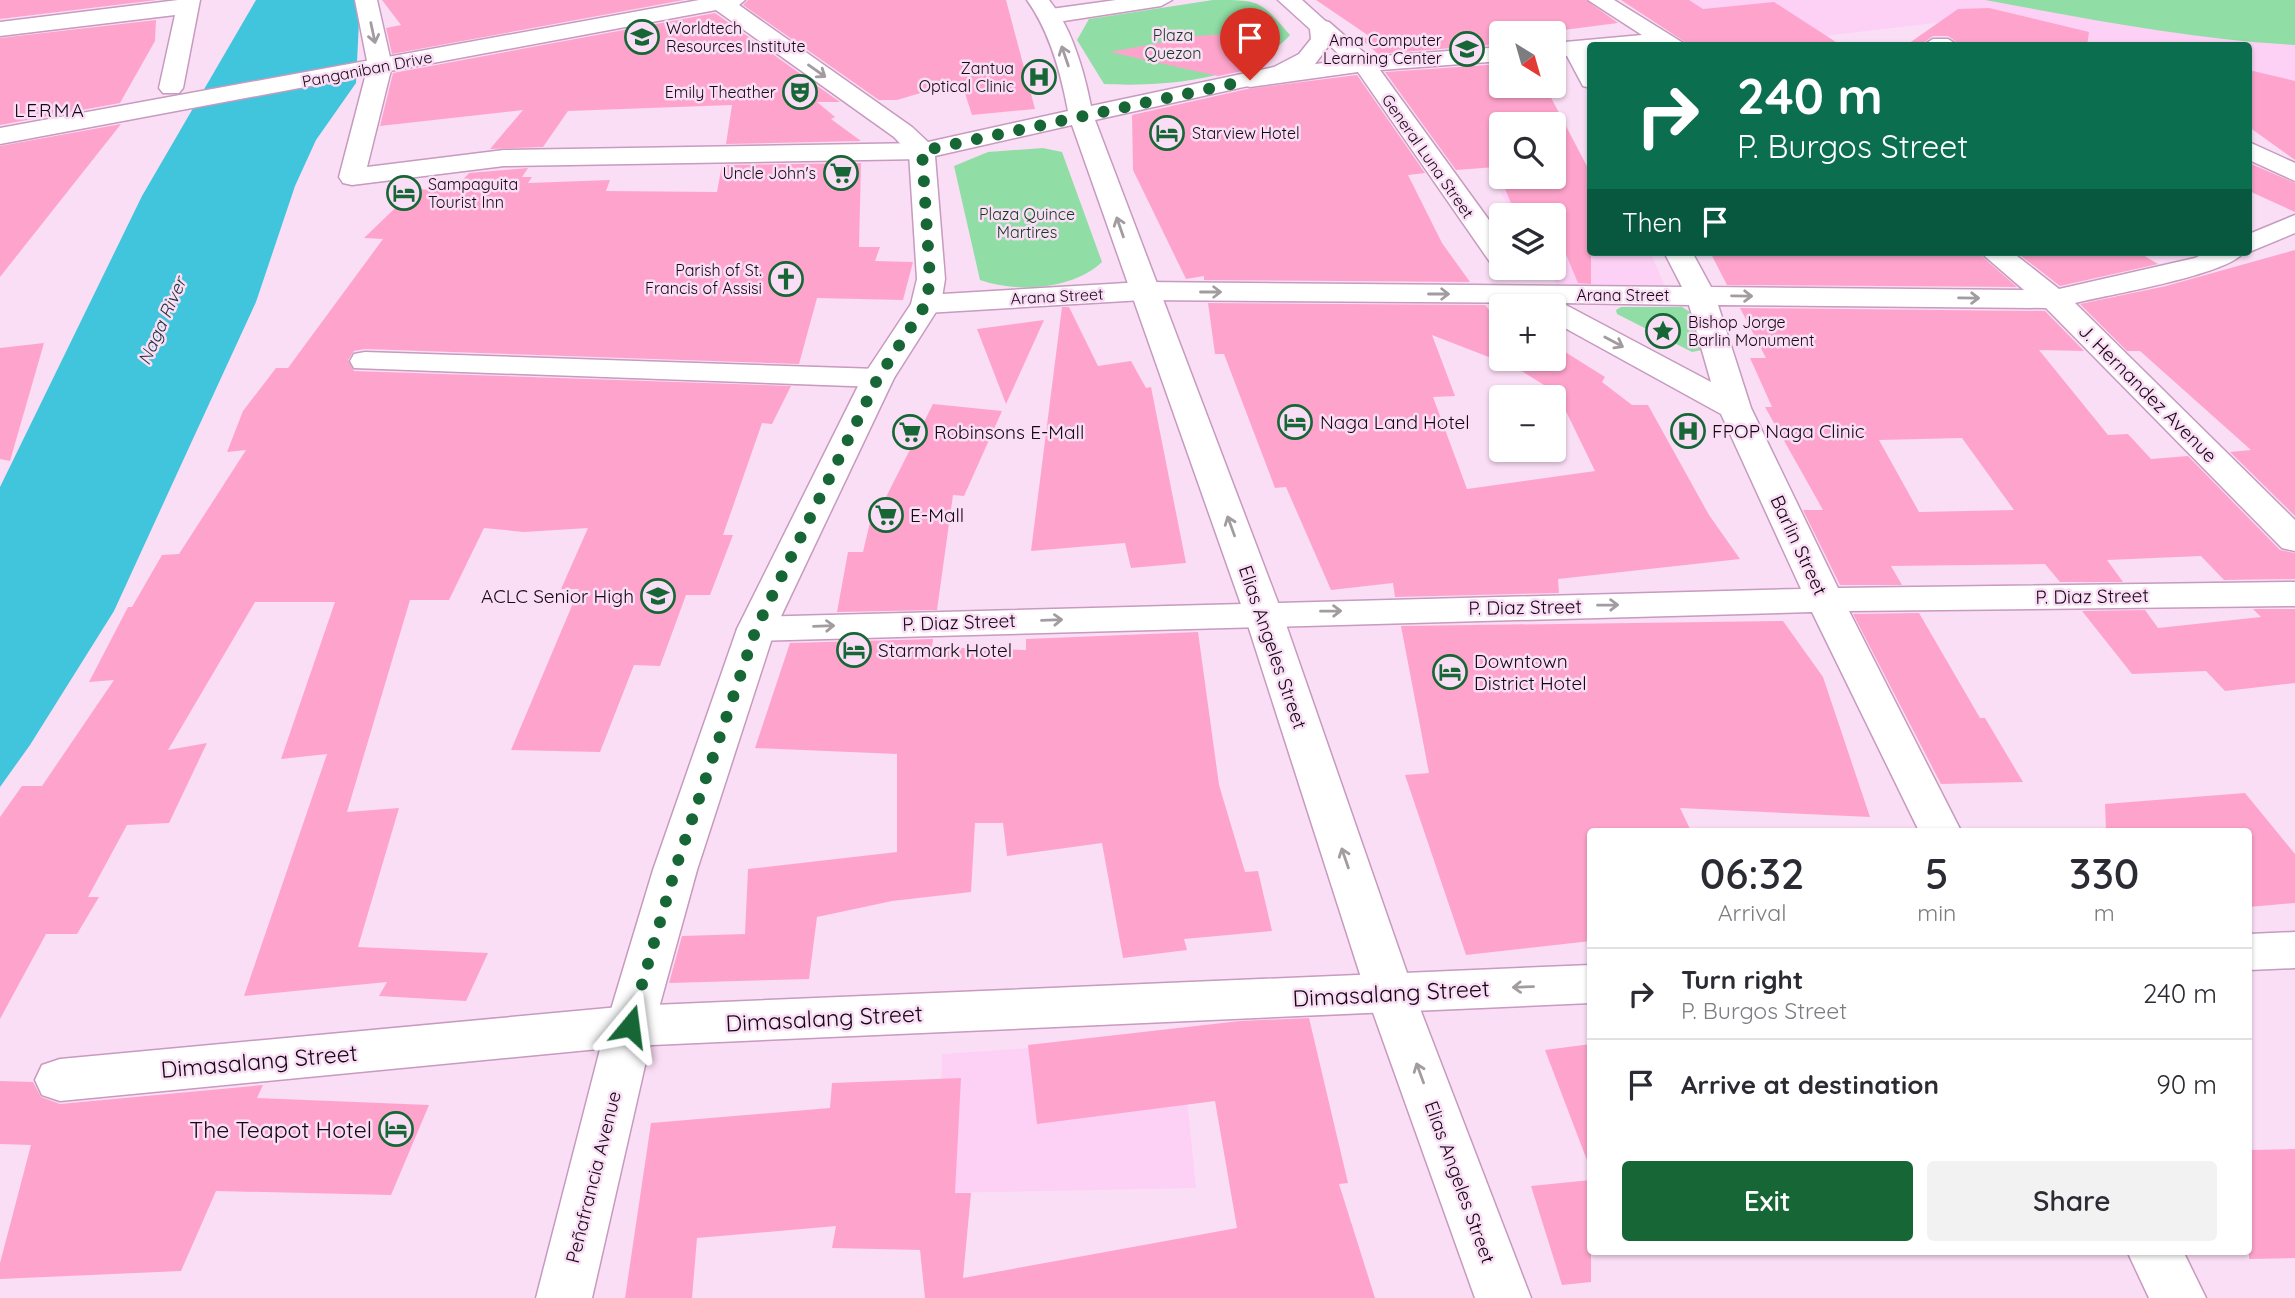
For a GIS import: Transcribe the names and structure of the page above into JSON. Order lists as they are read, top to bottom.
{
  "streets": {
    "street": [
      "Panganiban Drive",
      "General Luna Street",
      "Arana Street",
      "J. Hernandez Avenue",
      "Barlin Street",
      "P. Diaz Street",
      "Elias Angeles Street",
      "Dimasalang Street",
      "Peñafrancia Avenue"
    ]
  },
  "crossings": [
    ["Arana Street", "J. Hernandez Avenue"],
    ["Arana Street", "Barlin Street"],
    ["Arana Street", "Elias Angeles Street"],
    ["Arana Street", "Peñafrancia Avenue"],
    ["Barlin Street", "P. Diaz Street"],
    ["P. Diaz Street", "Elias Angeles Street"],
    ["P. Diaz Street", "Peñafrancia Avenue"],
    ["Elias Angeles Street", "Dimasalang Street"],
    ["Dimasalang Street", "Peñafrancia Avenue"]
  ],
  "one_way": ["P. Diaz Street", "Elias Angeles Street"],
  "districts": ["LERMA"],
  "water": ["Naga River"],
  "parks": ["Plaza Quezon", "Plaza Quince Martires"],
  "places": {
    "school or university": ["Worldtech Resources Institute", "Ama Computer Learning Center", "ACLC Senior High"],
    "hospital": ["Zantua Optical Clinic", "FPOP Naga Clinic"],
    "theatre": ["Emily Theather"],
    "hotel": [
      "Starview Hotel",
      "Sampaguita Tourist Inn",
      "Naga Land Hotel",
      "Starmark Hotel",
      "Downtown District Hotel",
      "The Teapot Hotel"
    ],
    "supermarket": ["Uncle John's", "Robinsons E-Mall", "E-Mall"],
    "church": ["Parish of St. Francis of Assisi"],
    "place": ["Bishop Jorge Barlin Monument"]
  },
  "north": "bottom right",
  "page": {
    "map_buttons": ["+", "−"],
    "turn": ["240 m", "P. Burgos Street"],
    "then": "Then",
    "eta": [
      "06:32",
      "Arrival",
      "5",
      "min",
      "330",
      "m"
    ],
    "list": [
      {
        "name": "Turn right",
        "note": "P. Burgos Street",
        "value": "240 m"
      },
      {
        "name": "Arrive at destination",
        "value": "90 m"
      }
    ],
    "buttons": ["Exit", "Share"]
  }
}
